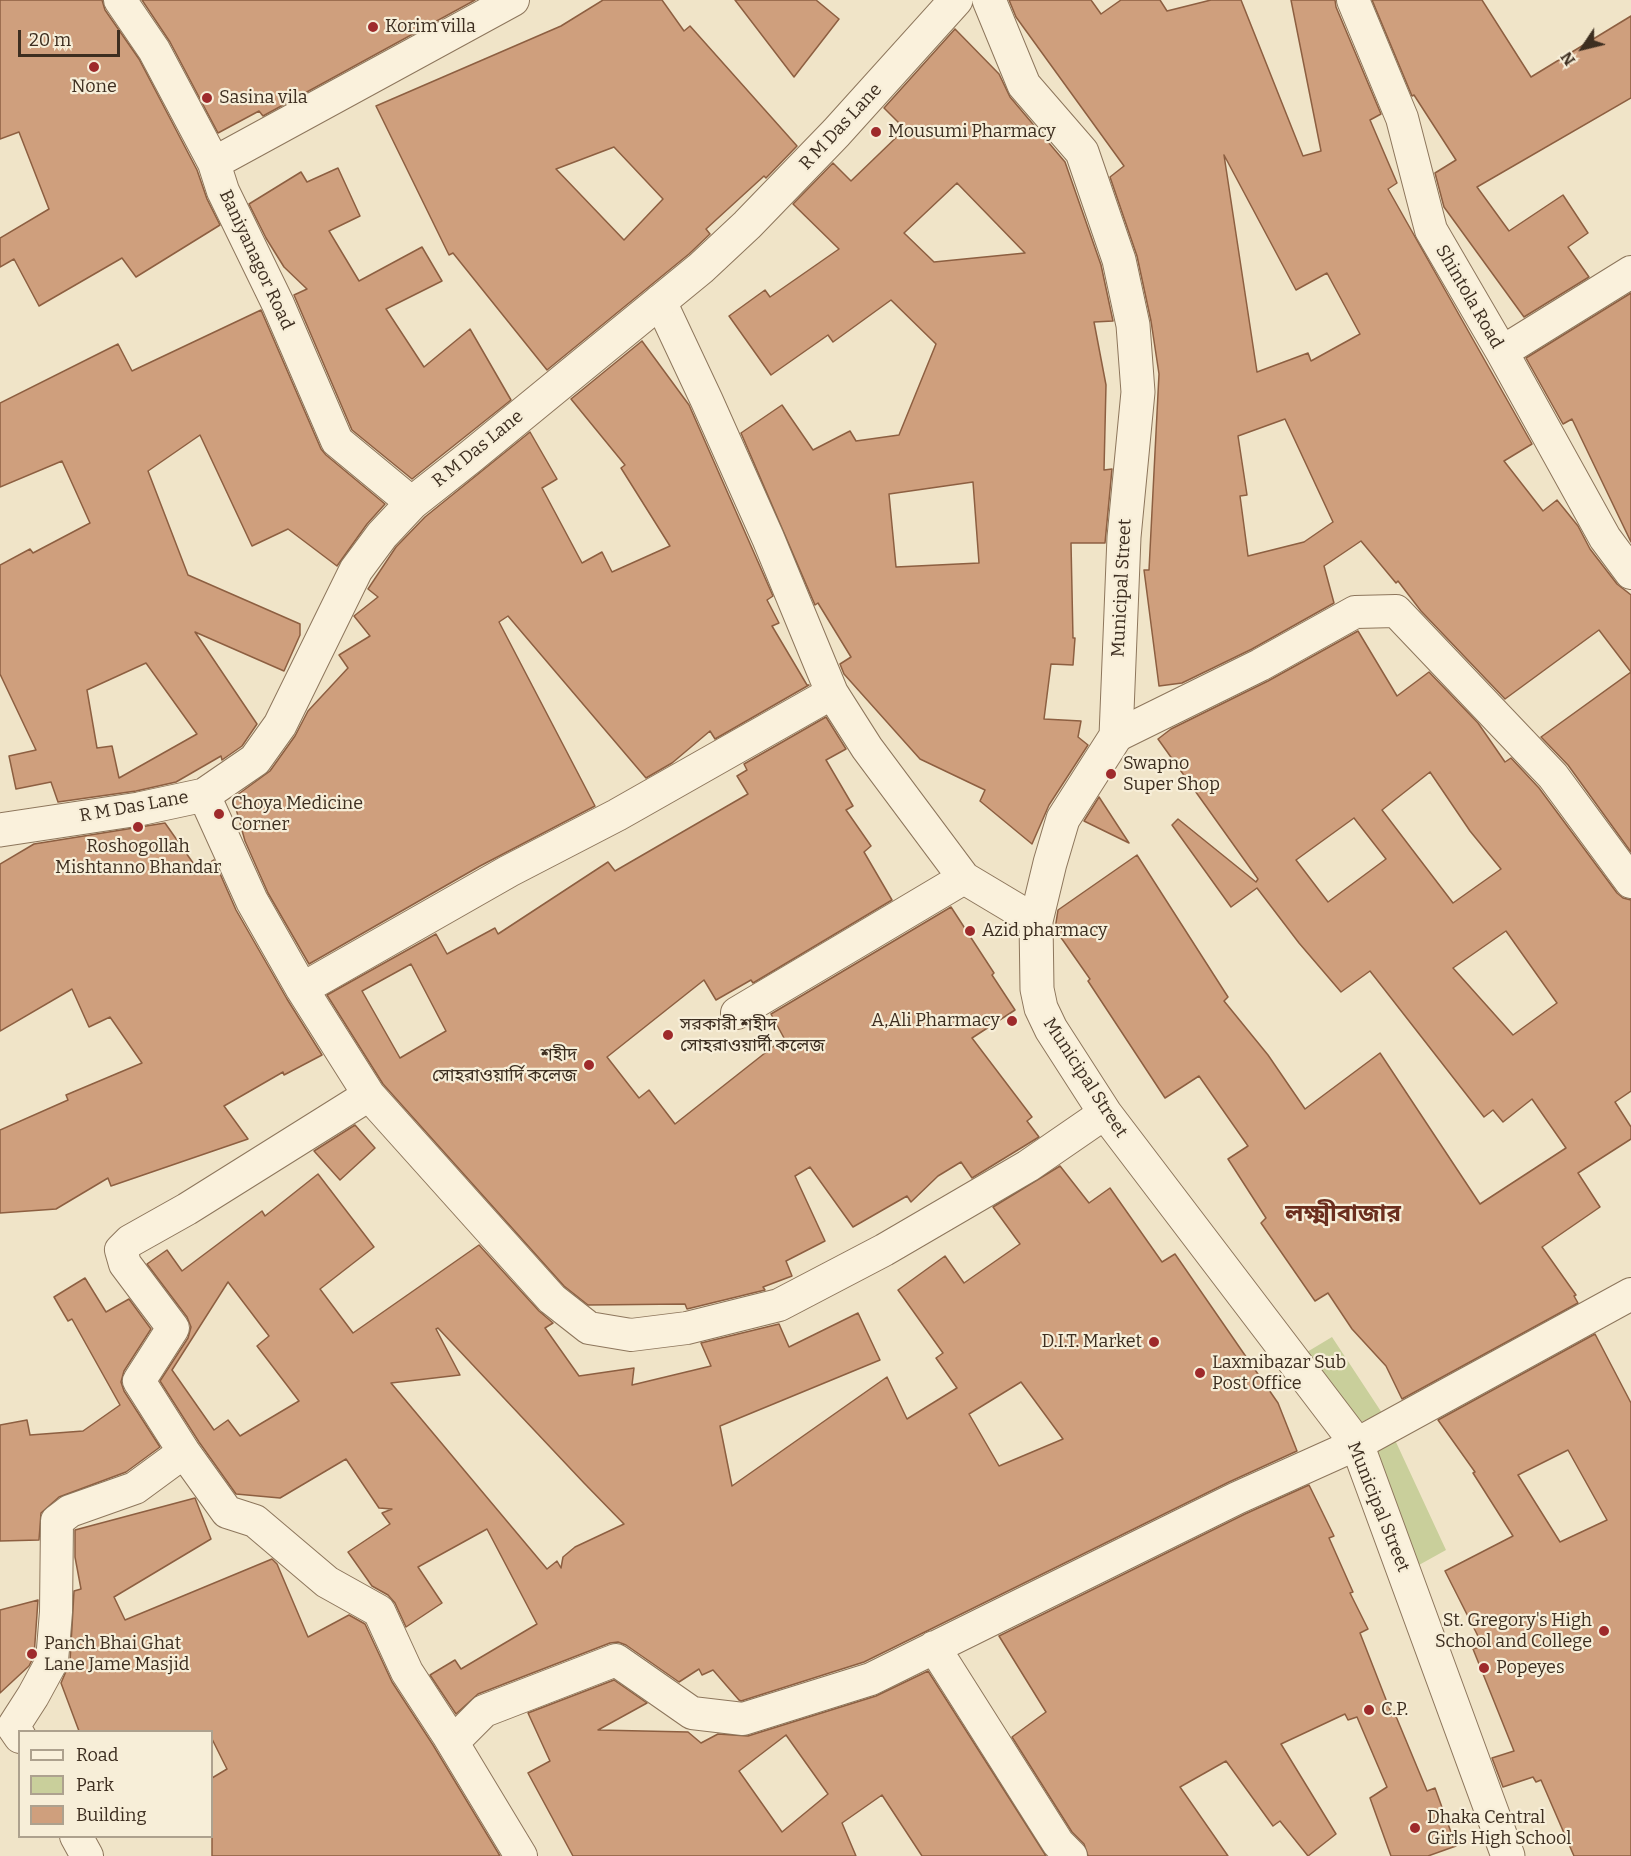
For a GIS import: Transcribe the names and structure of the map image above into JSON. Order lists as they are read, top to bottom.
{
  "streets": {
    "street": [
      "R M Das Lane",
      "Baniyanagor Road",
      "Shintola Road",
      "Municipal Street"
    ]
  },
  "crossings": [
    ["R M Das Lane", "Baniyanagor Road"]
  ],
  "districts": ["লক্ষ্মীবাজার"],
  "places": [
    "Korim villa",
    "None",
    "Sasina vila",
    "Mousumi Pharmacy",
    "Swapno Super Shop",
    "Choya Medicine Corner",
    "Roshogollah Mishtanno Bhandar",
    "Azid pharmacy",
    "A,Ali Pharmacy",
    "সরকারী শহীদ সোহরাওয়ার্দী কলেজ",
    "শহীদ সোহরাওয়ার্দি কলেজ",
    "D.I.T. Market",
    "Laxmibazar Sub Post Office",
    "St. Gregory's High School and College",
    "Panch Bhai Ghat Lane Jame Masjid",
    "Popeyes",
    "C.P.",
    "Dhaka Central Girls High School"
  ],
  "legend": ["Road", "Park", "Building"],
  "scale_bar": "20 m",
  "north": "bottom left"
}
